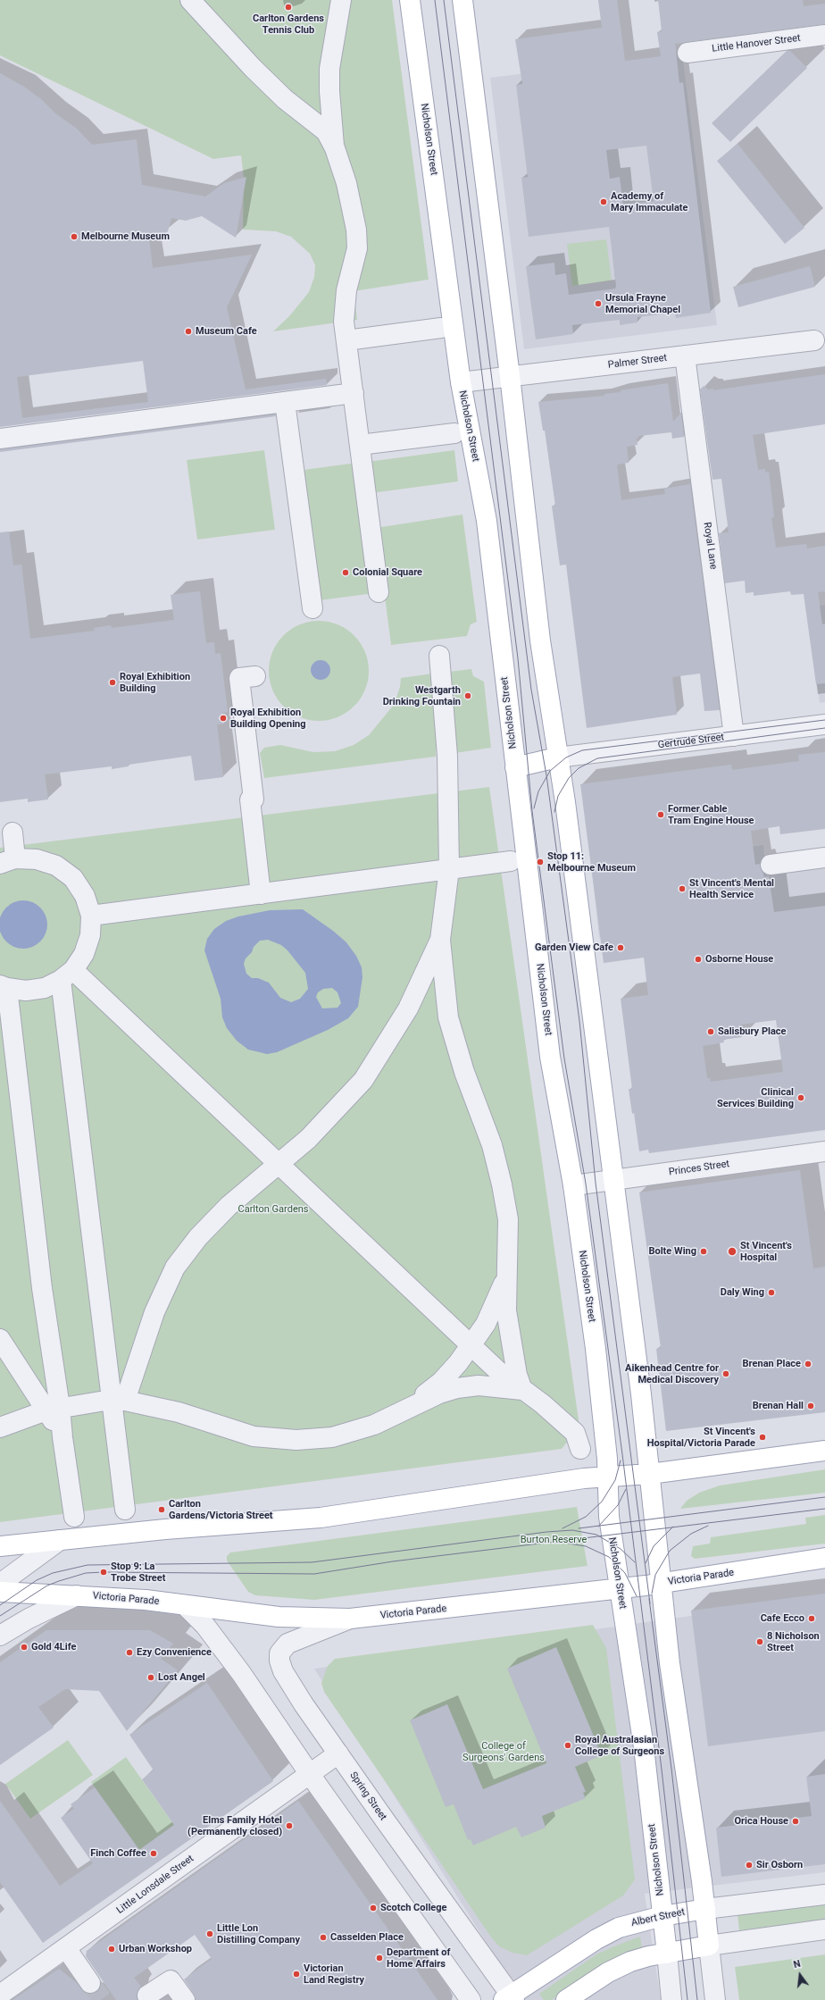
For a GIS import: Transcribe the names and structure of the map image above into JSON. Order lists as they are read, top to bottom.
{
  "streets": {
    "main road": ["Nicholson Street", "Victoria Parade", "Albert Street"],
    "street": [
      "Little Hanover Street",
      "Palmer Street",
      "Royal Lane",
      "Gertrude Street",
      "Princes Street",
      "Spring Street",
      "Little Lonsdale Street"
    ]
  },
  "crossings": [
    ["Nicholson Street", "Palmer Street"],
    ["Nicholson Street", "Princes Street"],
    ["Nicholson Street", "Victoria Parade"],
    ["Nicholson Street", "Albert Street"],
    ["Palmer Street", "Royal Lane"],
    ["Royal Lane", "Gertrude Street"],
    ["Victoria Parade", "Spring Street"],
    ["Spring Street", "Little Lonsdale Street"],
    ["Spring Street", "Albert Street"]
  ],
  "parks": ["Carlton Gardens", "Burton Reserve", "College of Surgeons' Gardens"],
  "places": [
    "Carlton Gardens Tennis Club",
    "Academy of Mary Immaculate",
    "Melbourne Museum",
    "Ursula Frayne Memorial Chapel",
    "Museum Cafe",
    "Colonial Square",
    "Royal Exhibition Building",
    "Westgarth Drinking Fountain",
    "Royal Exhibition Building Opening",
    "Former Cable Tram Engine House",
    "Stop 11: Melbourne Museum",
    "St Vincent's Mental Health Service",
    "Garden View Cafe",
    "Osborne House",
    "Salisbury Place",
    "Clinical Services Building",
    "Bolte Wing",
    "St Vincent's Hospital",
    "Daly Wing",
    "Brenan Place",
    "Aikenhead Centre for Medical Discovery",
    "Brenan Hall",
    "St Vincent's Hospital/Victoria Parade",
    "Carlton Gardens/Victoria Street",
    "Stop 9: La Trobe Street",
    "Cafe Ecco",
    "8 Nicholson Street",
    "Gold 4Life",
    "Ezy Convenience",
    "Lost Angel",
    "Royal Australasian College of Surgeons",
    "Orica House",
    "Elms Family Hotel (Permanently closed)",
    "Finch Coffee",
    "Sir Osborn",
    "Scotch College",
    "Little Lon Distilling Company",
    "Casselden Place",
    "Urban Workshop",
    "Department of Home Affairs",
    "Victorian Land Registry"
  ],
  "north": "top"
}
